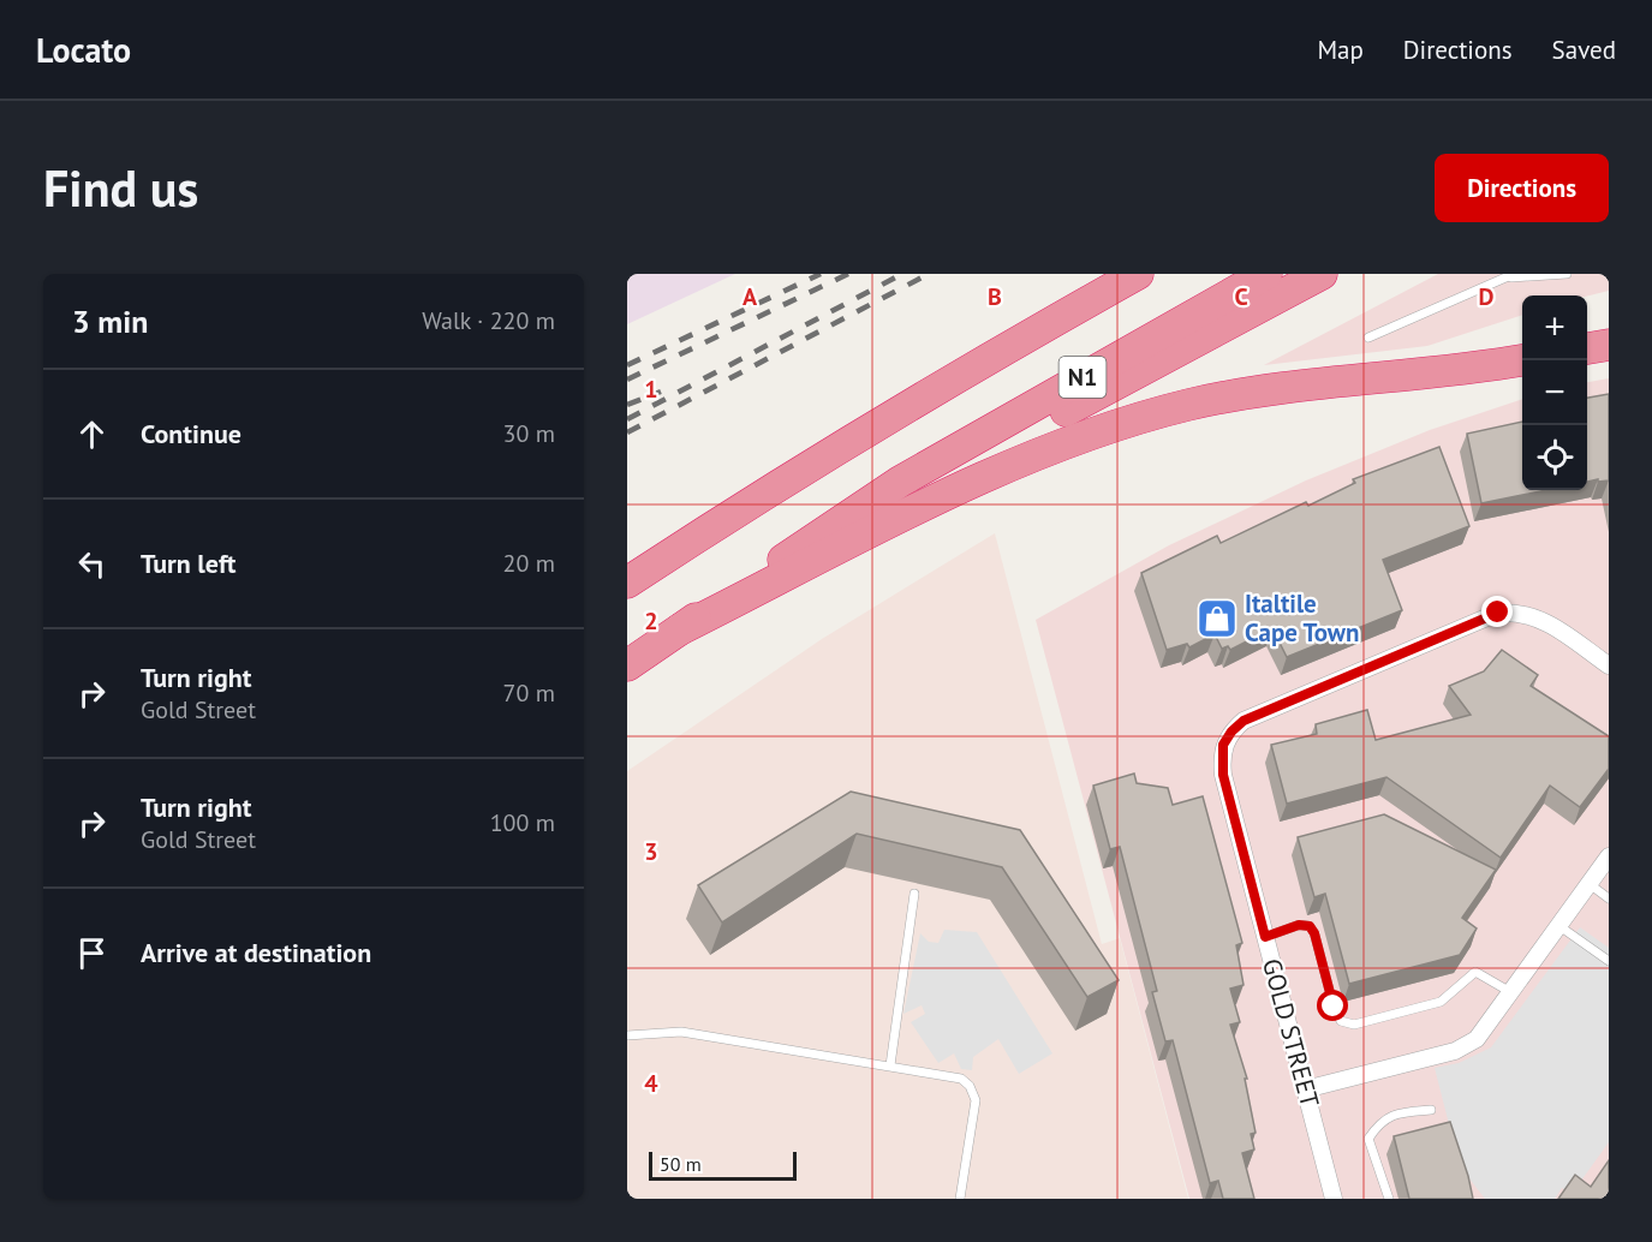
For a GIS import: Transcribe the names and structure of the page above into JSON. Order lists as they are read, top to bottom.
{
  "streets": {
    "highway": ["N1"],
    "street": ["GOLD STREET"]
  },
  "places": {
    "shop": ["Italtile Cape Town"]
  },
  "scale_bar": "50 m",
  "page": {
    "header": "Locato",
    "nav": ["Map", "Directions", "Saved"],
    "buttons": "Directions",
    "title": "Find us",
    "heading": ["3 min", "Walk · 220 m"],
    "map_buttons": ["+", "−"],
    "list": [
      ["Continue", "30 m"],
      ["Turn left", "20 m"],
      ["Turn right", "Gold Street", "70 m"],
      ["Turn right", "Gold Street", "100 m"],
      "Arrive at destination"
    ],
    "scale": "50 m"
  },
  "grid": {
    "columns": [
      "A",
      "B",
      "C",
      "D"
    ],
    "rows": [
      "1",
      "2",
      "3",
      "4"
    ]
  }
}
